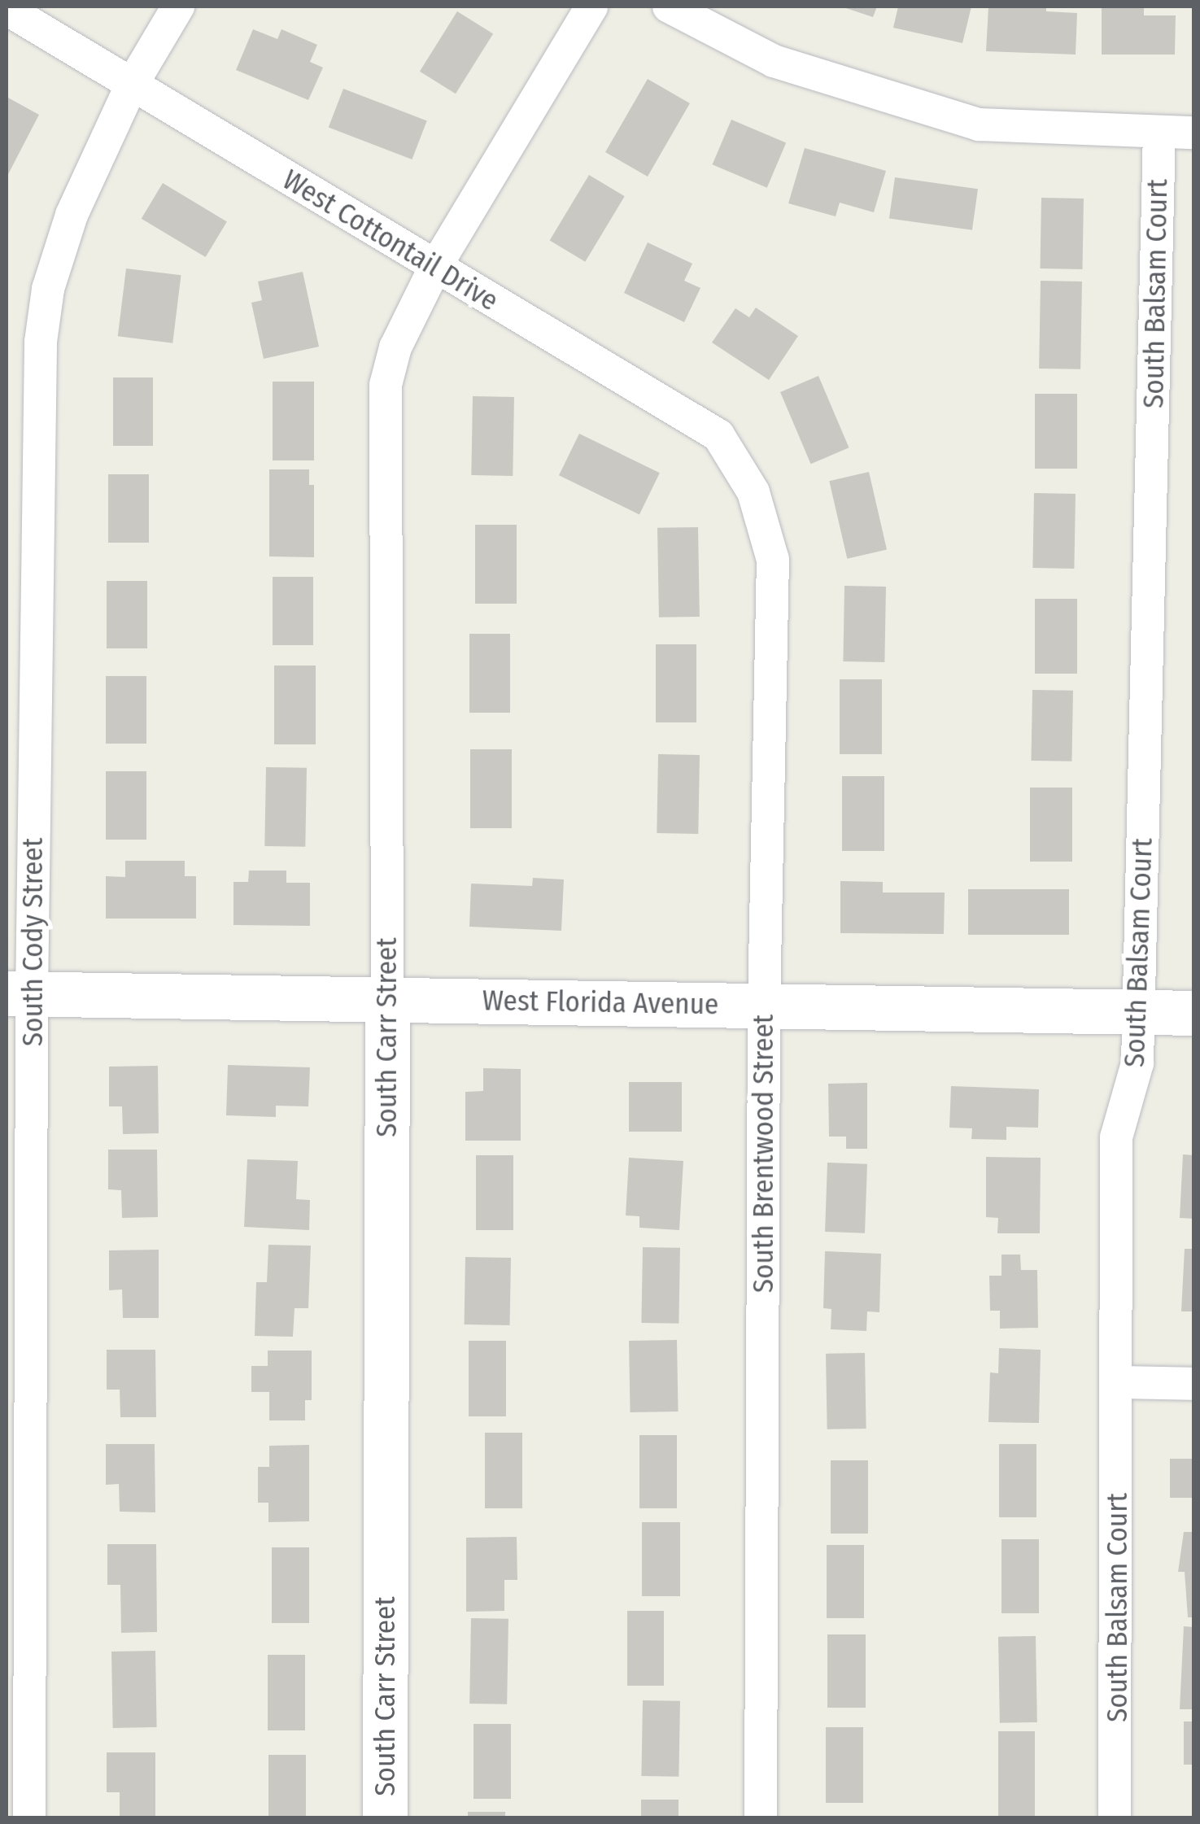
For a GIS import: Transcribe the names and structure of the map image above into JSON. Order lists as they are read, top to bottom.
{
  "streets": {
    "street": [
      "West Cottontail Drive",
      "South Balsam Court",
      "South Cody Street",
      "West Florida Avenue",
      "South Carr Street",
      "South Brentwood Street"
    ]
  },
  "crossings": [
    ["West Cottontail Drive", "South Cody Street"],
    ["West Cottontail Drive", "South Carr Street"],
    ["West Cottontail Drive", "South Brentwood Street"],
    ["South Balsam Court", "West Florida Avenue"],
    ["South Cody Street", "West Florida Avenue"],
    ["West Florida Avenue", "South Carr Street"],
    ["West Florida Avenue", "South Brentwood Street"]
  ]
}
